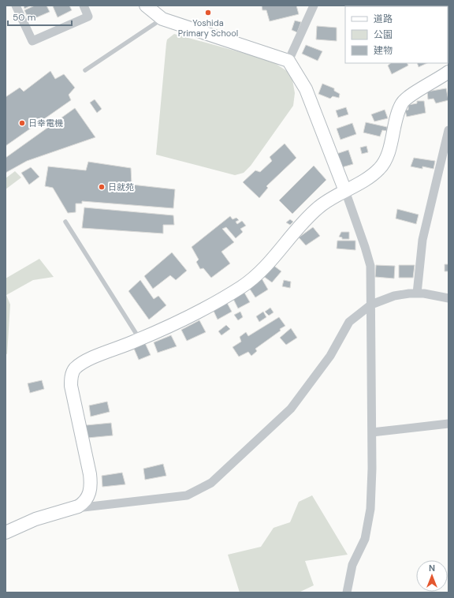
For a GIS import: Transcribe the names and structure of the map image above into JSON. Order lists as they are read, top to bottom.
{
  "places": ["Yoshida Primary School", "日幸電機", "日就苑"],
  "legend": ["道路", "公園", "建物"],
  "scale_bar": "50 m",
  "north": "top"
}
